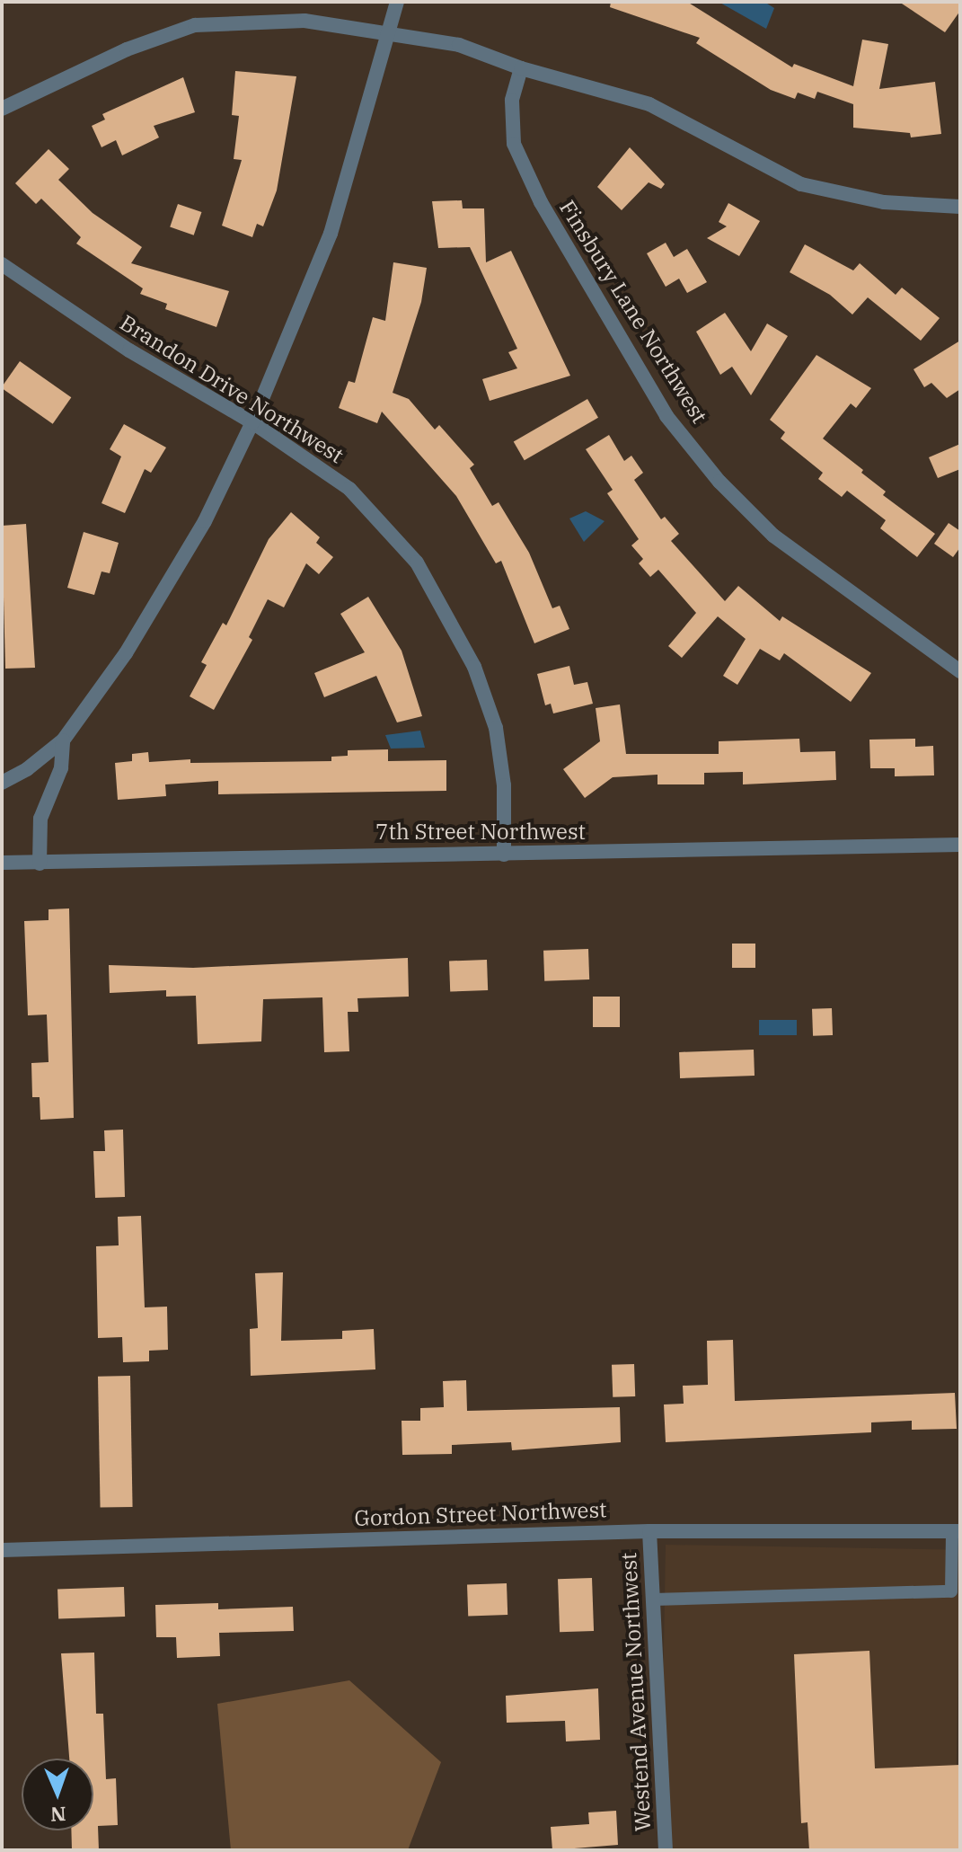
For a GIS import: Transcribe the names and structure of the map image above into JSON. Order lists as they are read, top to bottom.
{
  "streets": {
    "street": [
      "Finsbury Lane Northwest",
      "Brandon Drive Northwest",
      "7th Street Northwest",
      "Gordon Street Northwest",
      "Westend Avenue Northwest"
    ]
  },
  "crossings": [
    ["Brandon Drive Northwest", "7th Street Northwest"],
    ["Gordon Street Northwest", "Westend Avenue Northwest"]
  ],
  "north": "bottom"
}
